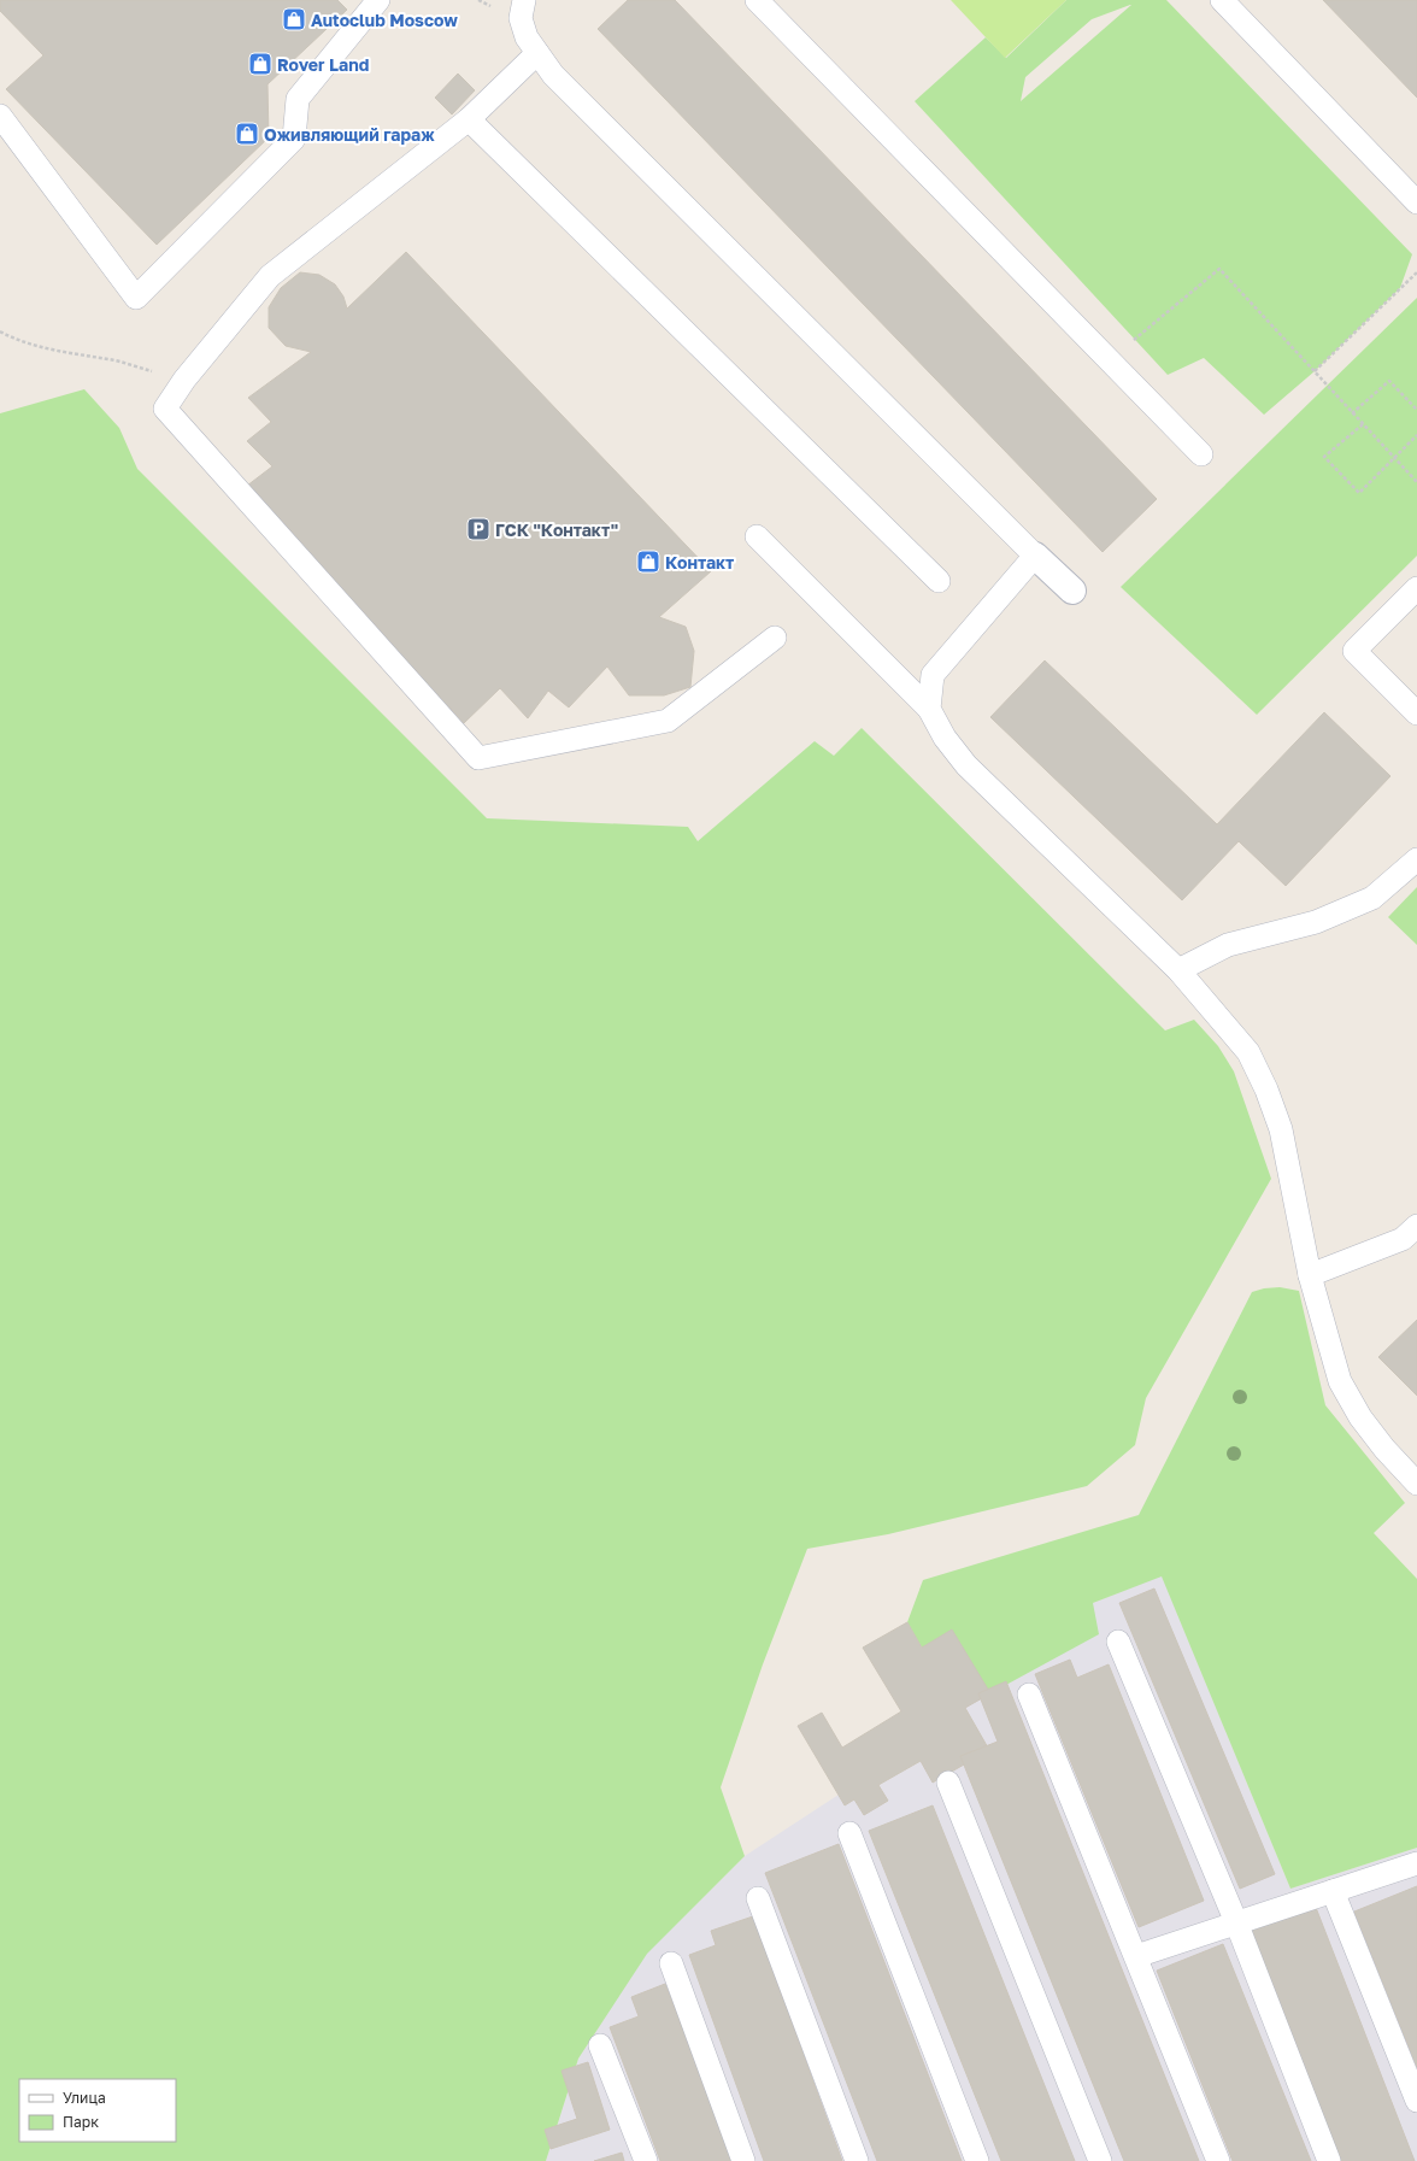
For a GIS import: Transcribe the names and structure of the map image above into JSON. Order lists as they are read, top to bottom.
{
  "places": {
    "shop": [
      "Autoclub Moscow",
      "Rover Land",
      "Оживляющий гараж",
      "Контакт"
    ],
    "parking": ["ГСК \"Контакт\""]
  },
  "legend": ["Улица", "Парк"]
}
